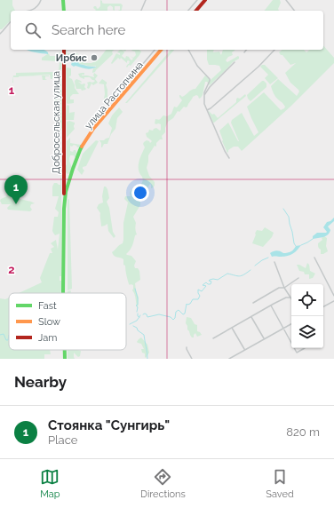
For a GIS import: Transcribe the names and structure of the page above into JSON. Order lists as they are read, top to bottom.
{
  "streets": {
    "main road": ["улица Растопчина", "Добросельская улица"]
  },
  "crossings": [
    ["улица Растопчина", "Добросельская улица"]
  ],
  "places": ["Ирбис"],
  "legend": ["Fast", "Slow", "Jam"],
  "page": {
    "search": "Search here",
    "pins": "1",
    "heading": "Nearby",
    "list": [
      {
        "mark": "1",
        "name": "Стоянка \"Сунгирь\"",
        "note": "Place",
        "value": "820 m"
      }
    ],
    "nav": ["Map", "Directions", "Saved"]
  },
  "grid": {
    "rows": ["1", "2"]
  }
}
